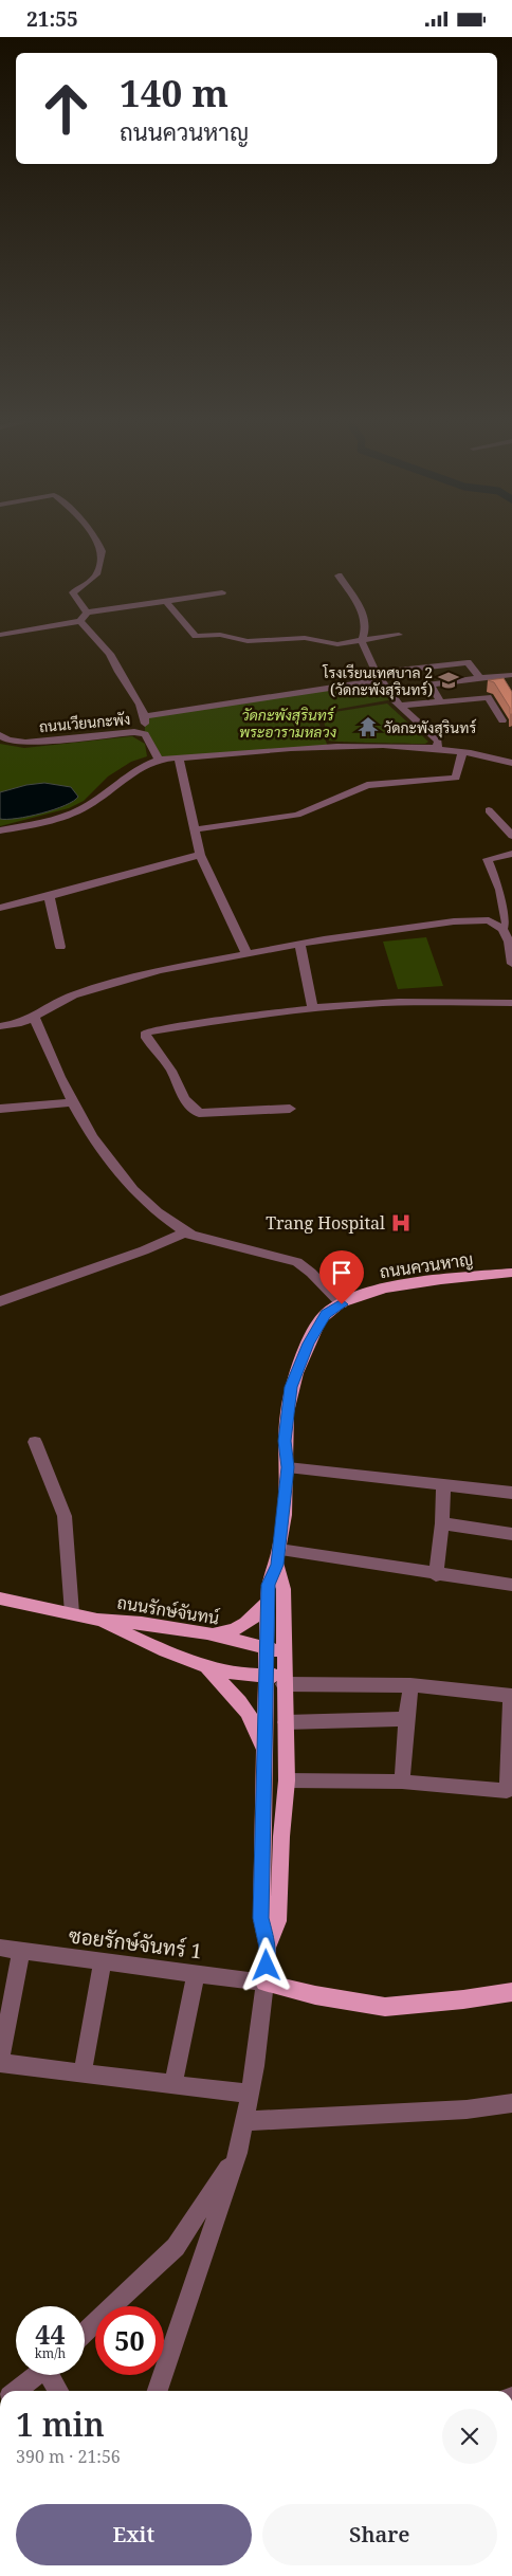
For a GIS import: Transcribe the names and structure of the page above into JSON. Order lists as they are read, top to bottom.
{
  "streets": {
    "main road": ["ถนนควนหาญ", "ถนนรักษ์จันทน์"],
    "street": ["ถนนเวียนกะพัง", "ซอยรักษ์จันทร์ 1"]
  },
  "crossings": [
    ["ถนนควนหาญ", "ถนนรักษ์จันทน์"]
  ],
  "parks": ["วัดกะพังสุรินทร์ พระอารามหลวง"],
  "places": {
    "school or university": ["โรงเรียนเทศบาล 2 (วัดกะพังสุรินทร์)"],
    "temple": ["วัดกะพังสุรินทร์"],
    "hospital": ["Trang Hospital"]
  },
  "page": {
    "status": "21:55",
    "turn": ["140 m", "ถนนควนหาญ"],
    "speed": "44 km/h",
    "limit": "50",
    "heading": ["1 min", "390 m · 21:56"],
    "buttons": ["Exit", "Share"]
  }
}
